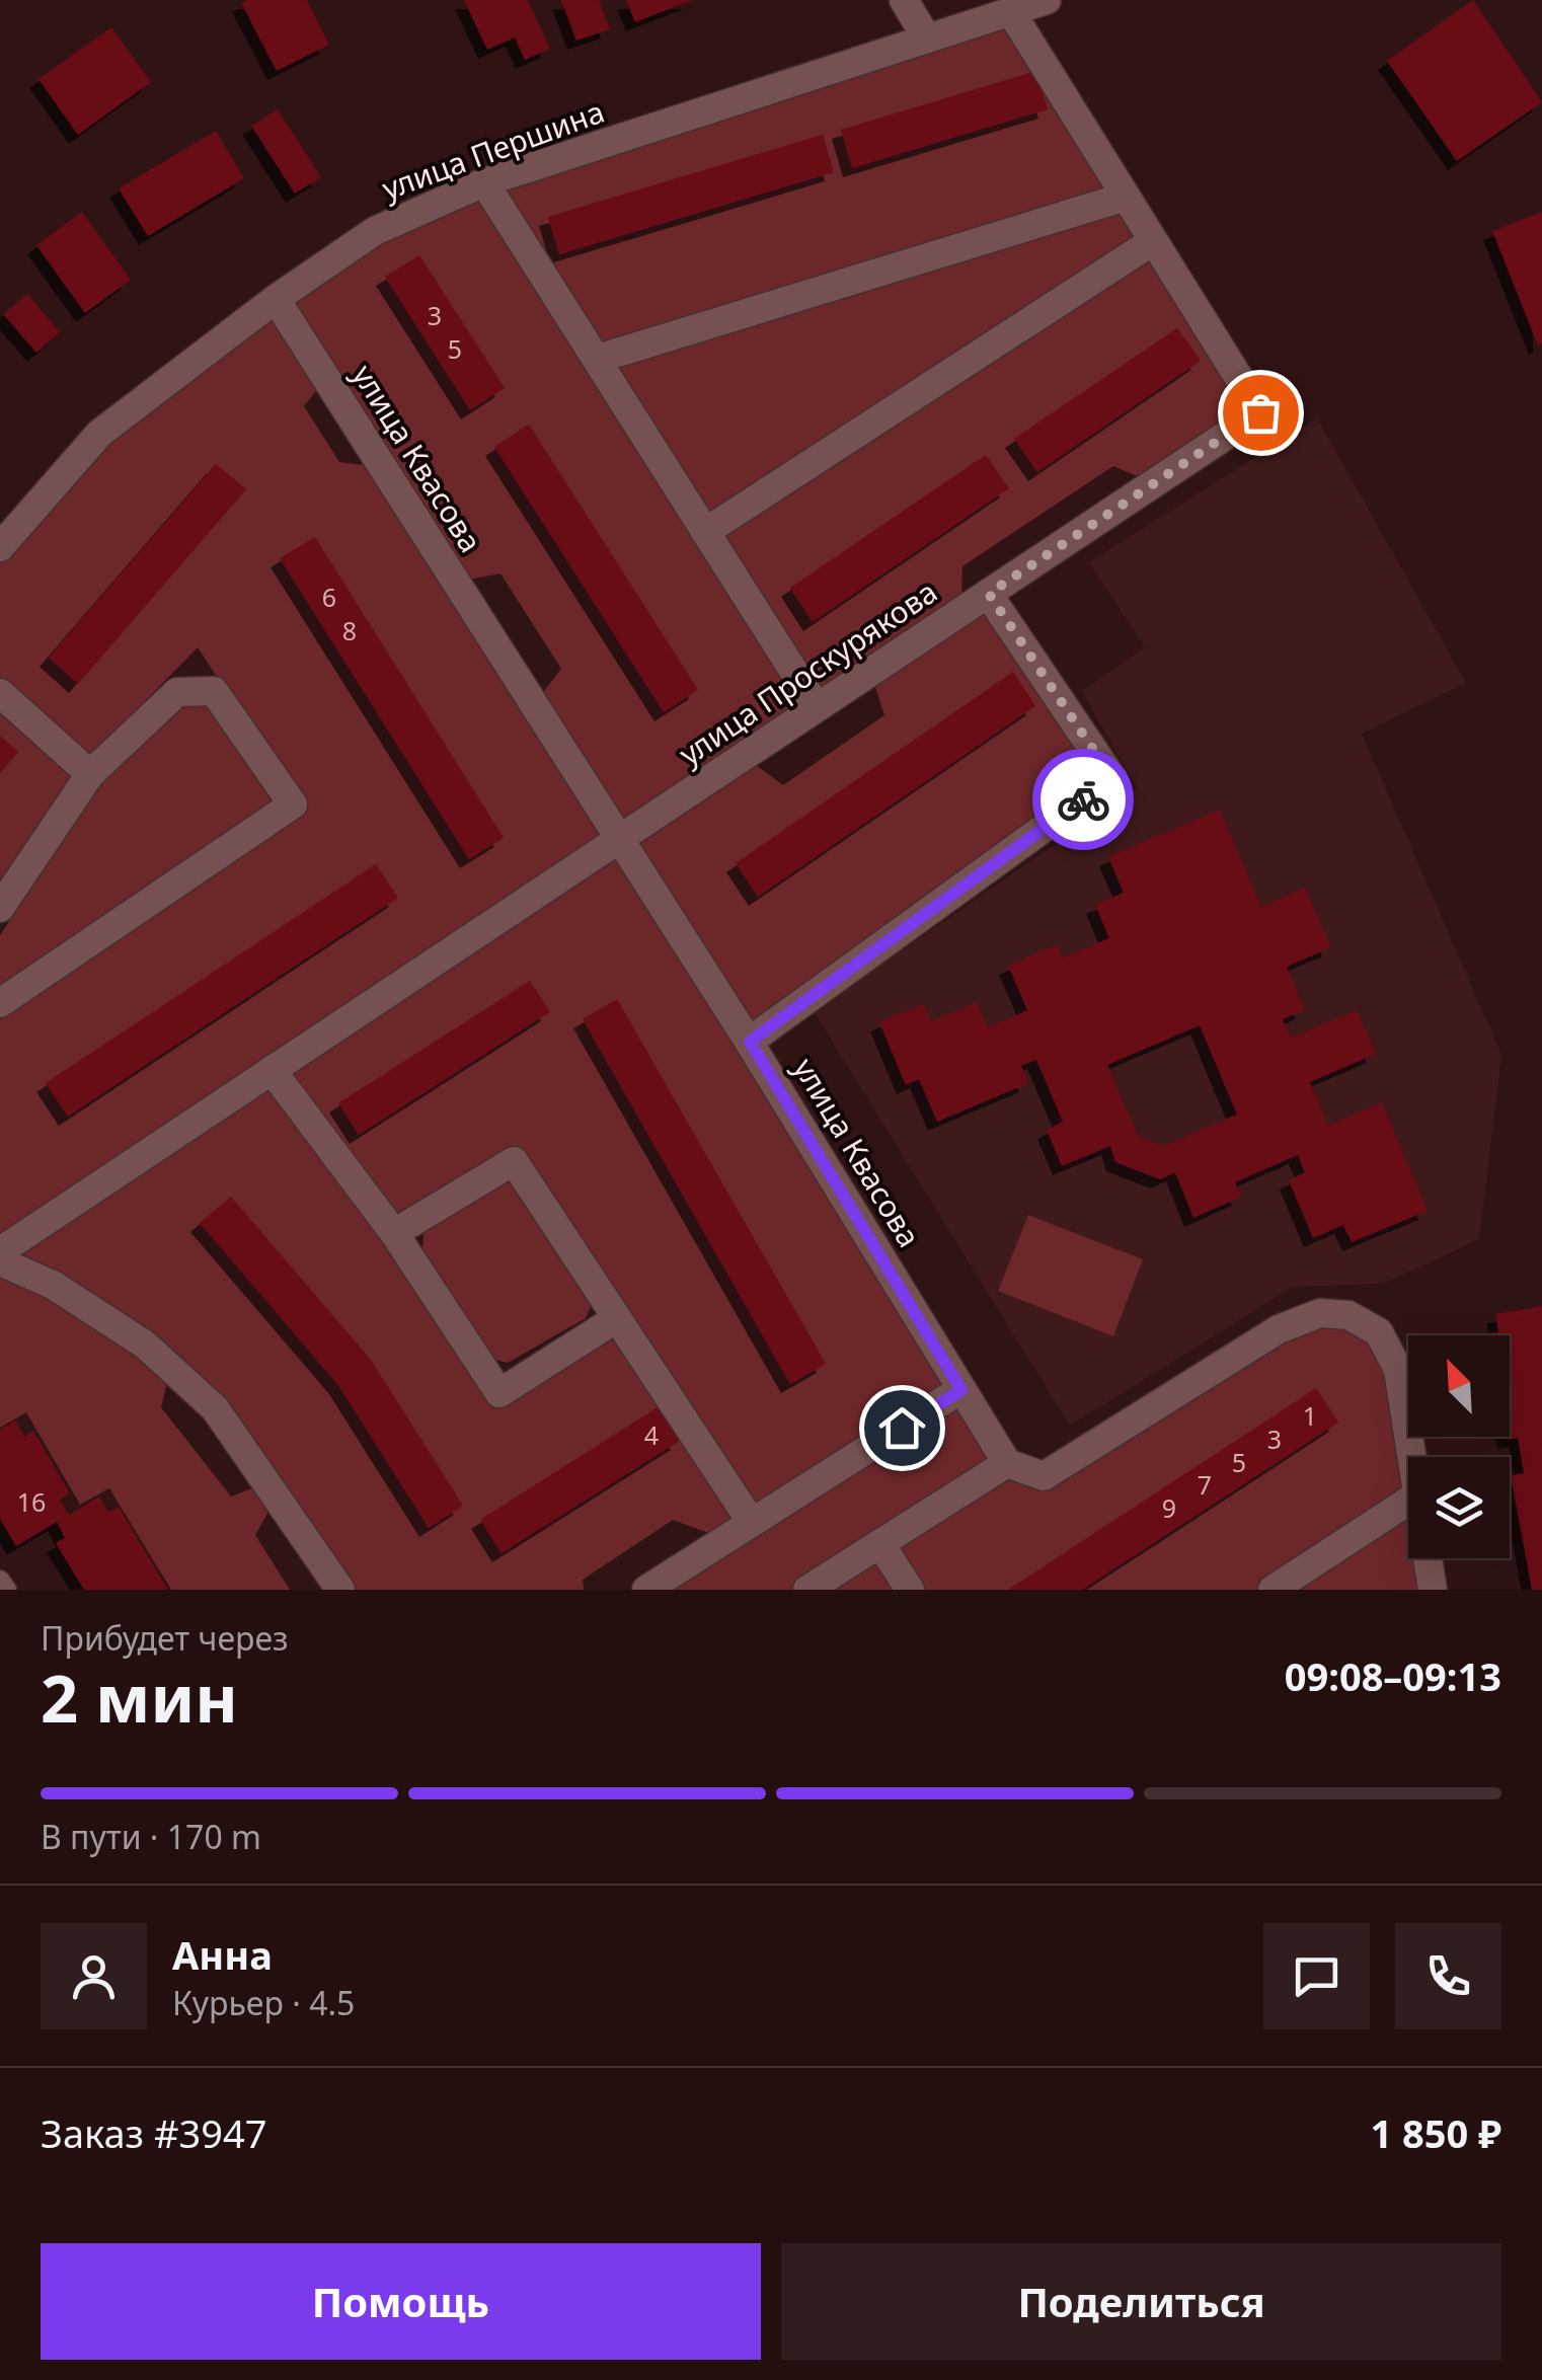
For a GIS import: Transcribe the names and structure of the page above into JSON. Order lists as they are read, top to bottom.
{
  "streets": {
    "street": ["улица Першина", "улица Квасова", "улица Проскурякова"]
  },
  "crossings": [
    ["улица Першина", "улица Квасова"],
    ["улица Першина", "улица Проскурякова"],
    ["улица Квасова", "улица Проскурякова"]
  ],
  "house_numbers": [
    "3",
    "5",
    "6",
    "8",
    "1",
    "4",
    "3",
    "5",
    "7",
    "16",
    "9"
  ],
  "north": "top left",
  "page": {
    "heading": ["2 мин", "Прибудет через", "09:08–09:13"],
    "panel": [
      "Анна",
      "Курьер · 4.5",
      "Заказ #3947",
      "1 850 ₽"
    ],
    "bar": "В пути · 170 m",
    "buttons": ["Помощь", "Поделиться"]
  }
}
